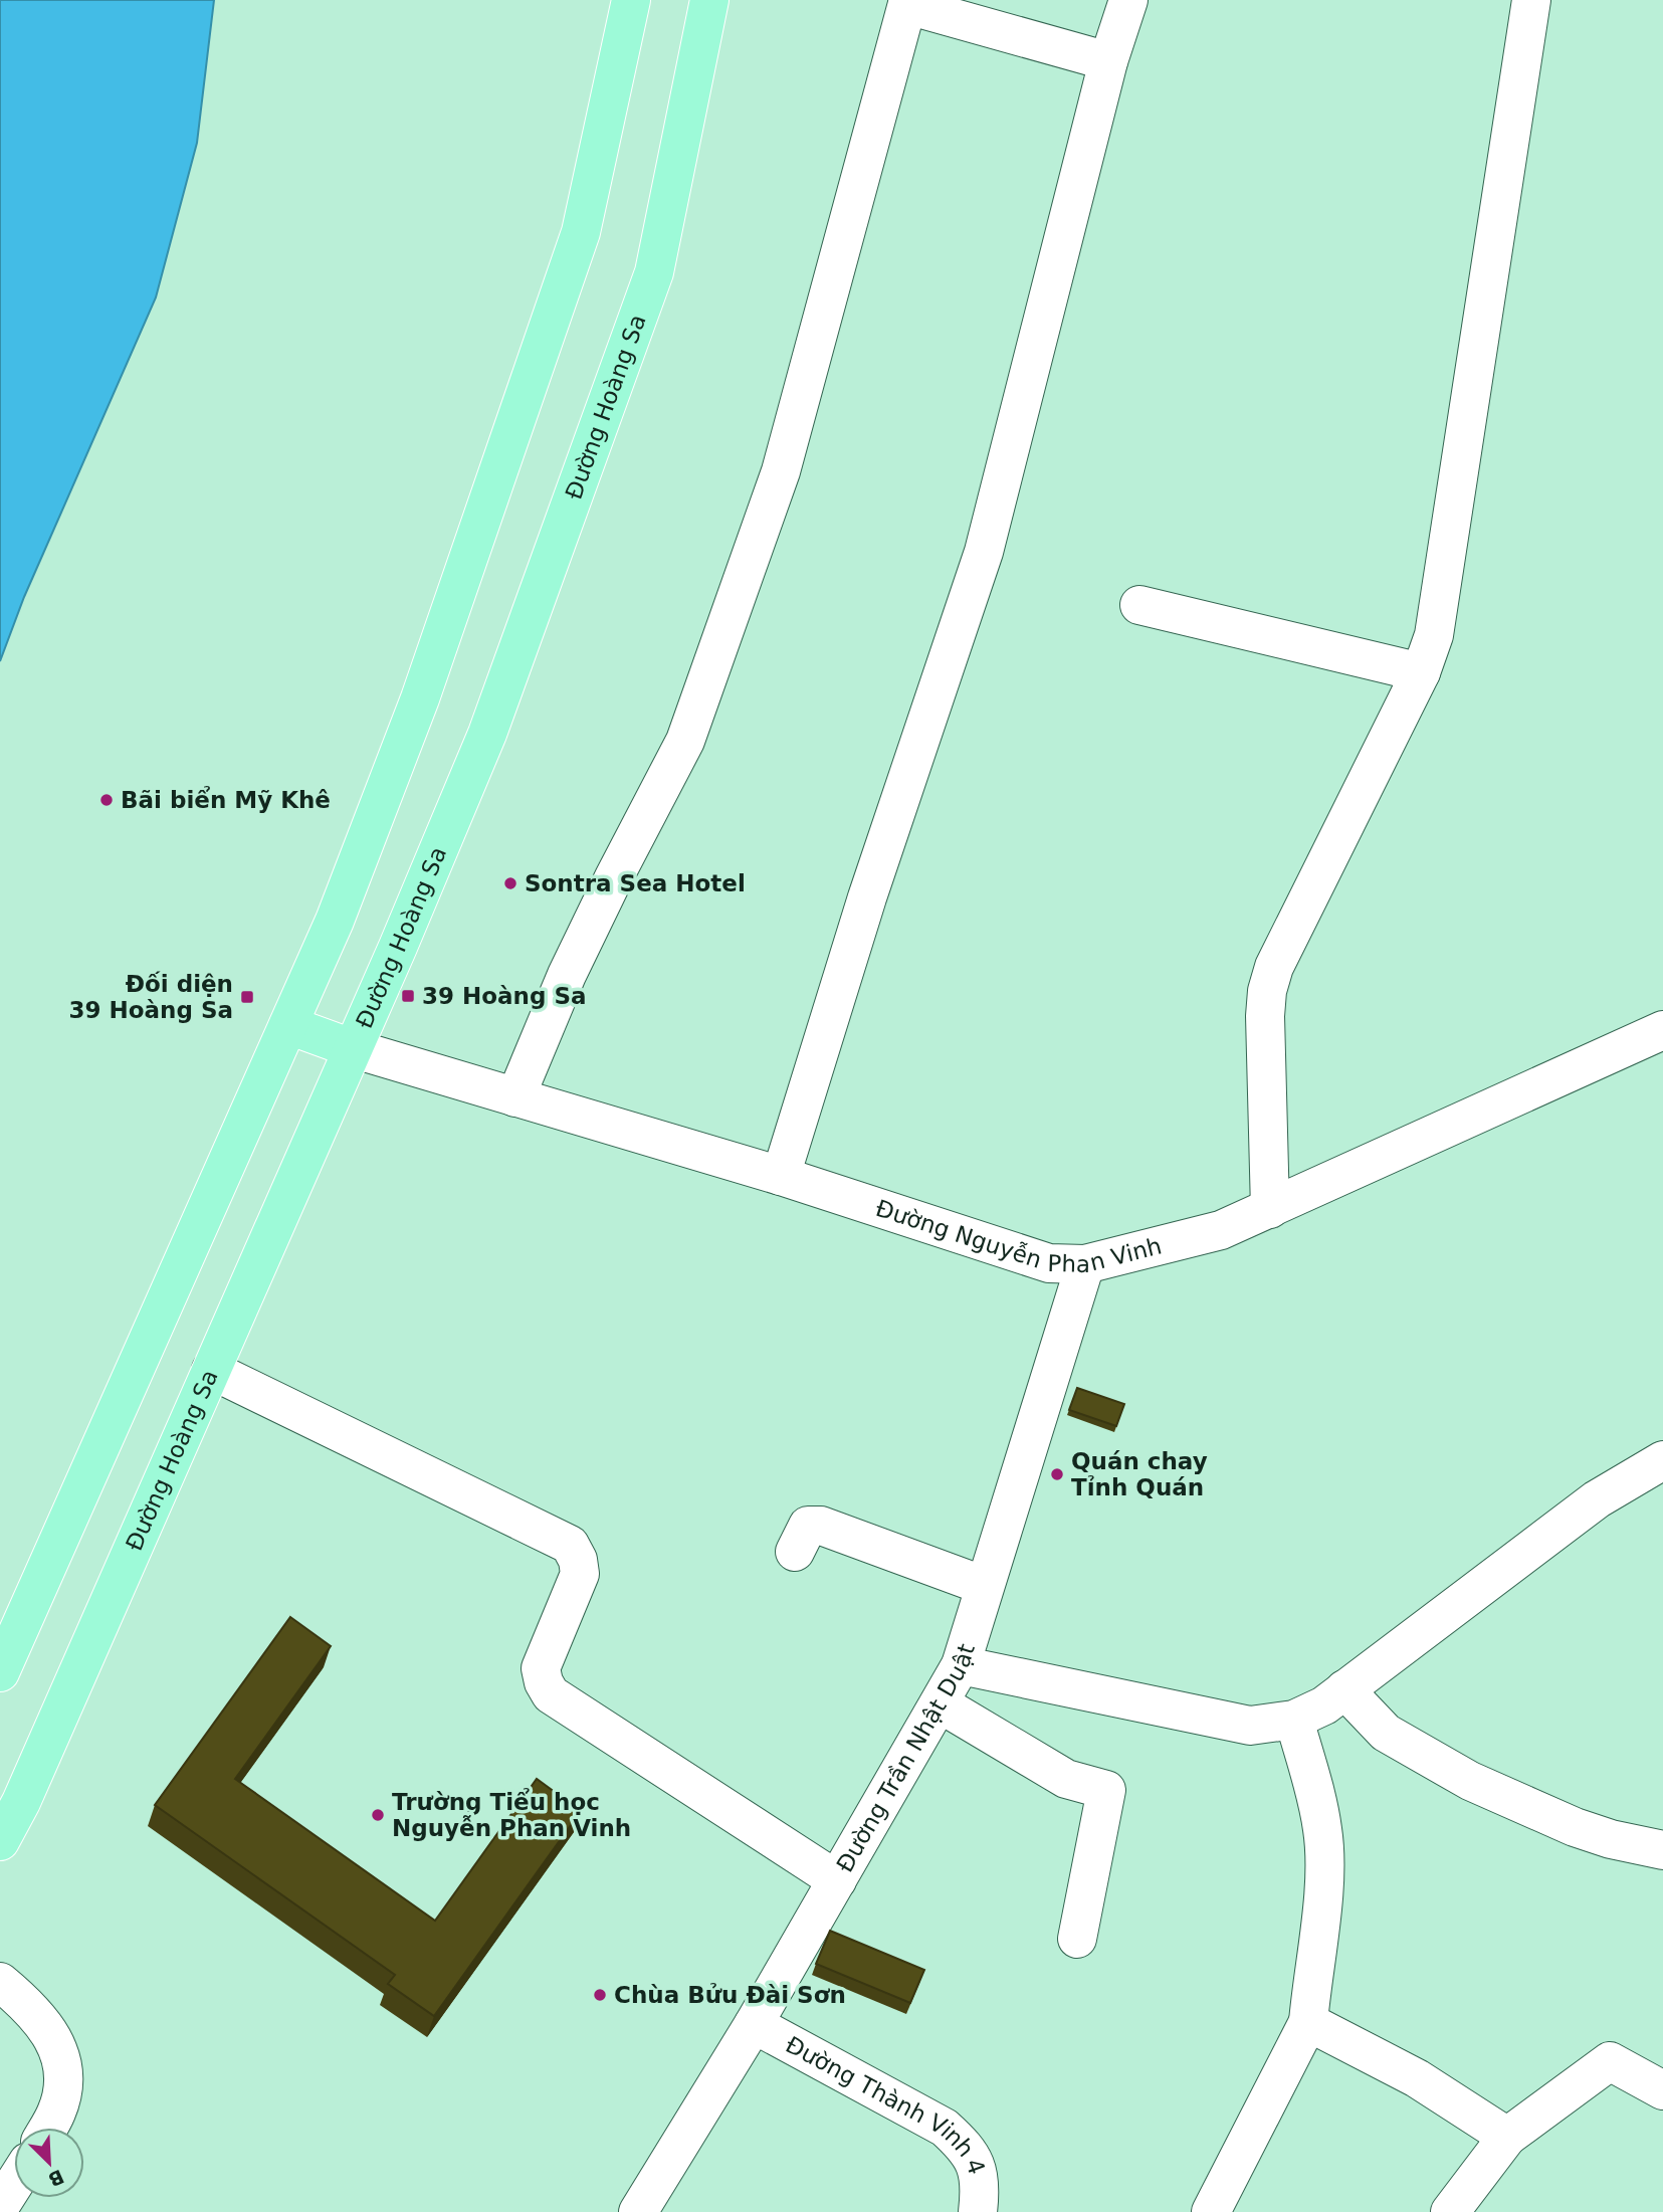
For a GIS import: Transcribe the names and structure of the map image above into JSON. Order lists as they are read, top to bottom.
{
  "streets": {
    "main road": ["Đường Hoàng Sa"],
    "street": ["Đường Nguyễn Phan Vinh", "Đường Trần Nhật Duật", "Đường Thành Vinh 4"]
  },
  "crossings": [
    ["Đường Hoàng Sa", "Đường Nguyễn Phan Vinh"],
    ["Đường Nguyễn Phan Vinh", "Đường Trần Nhật Duật"],
    ["Đường Trần Nhật Duật", "Đường Thành Vinh 4"]
  ],
  "places": {
    "other": [
      "Bãi biển Mỹ Khê",
      "Sontra Sea Hotel",
      "Quán chay Tỉnh Quán",
      "Trường Tiểu học Nguyễn Phan Vinh",
      "Chùa Bửu Đài Sơn"
    ],
    "transit": ["39 Hoàng Sa", "Đối diện 39 Hoàng Sa"]
  },
  "north": "bottom right"
}
